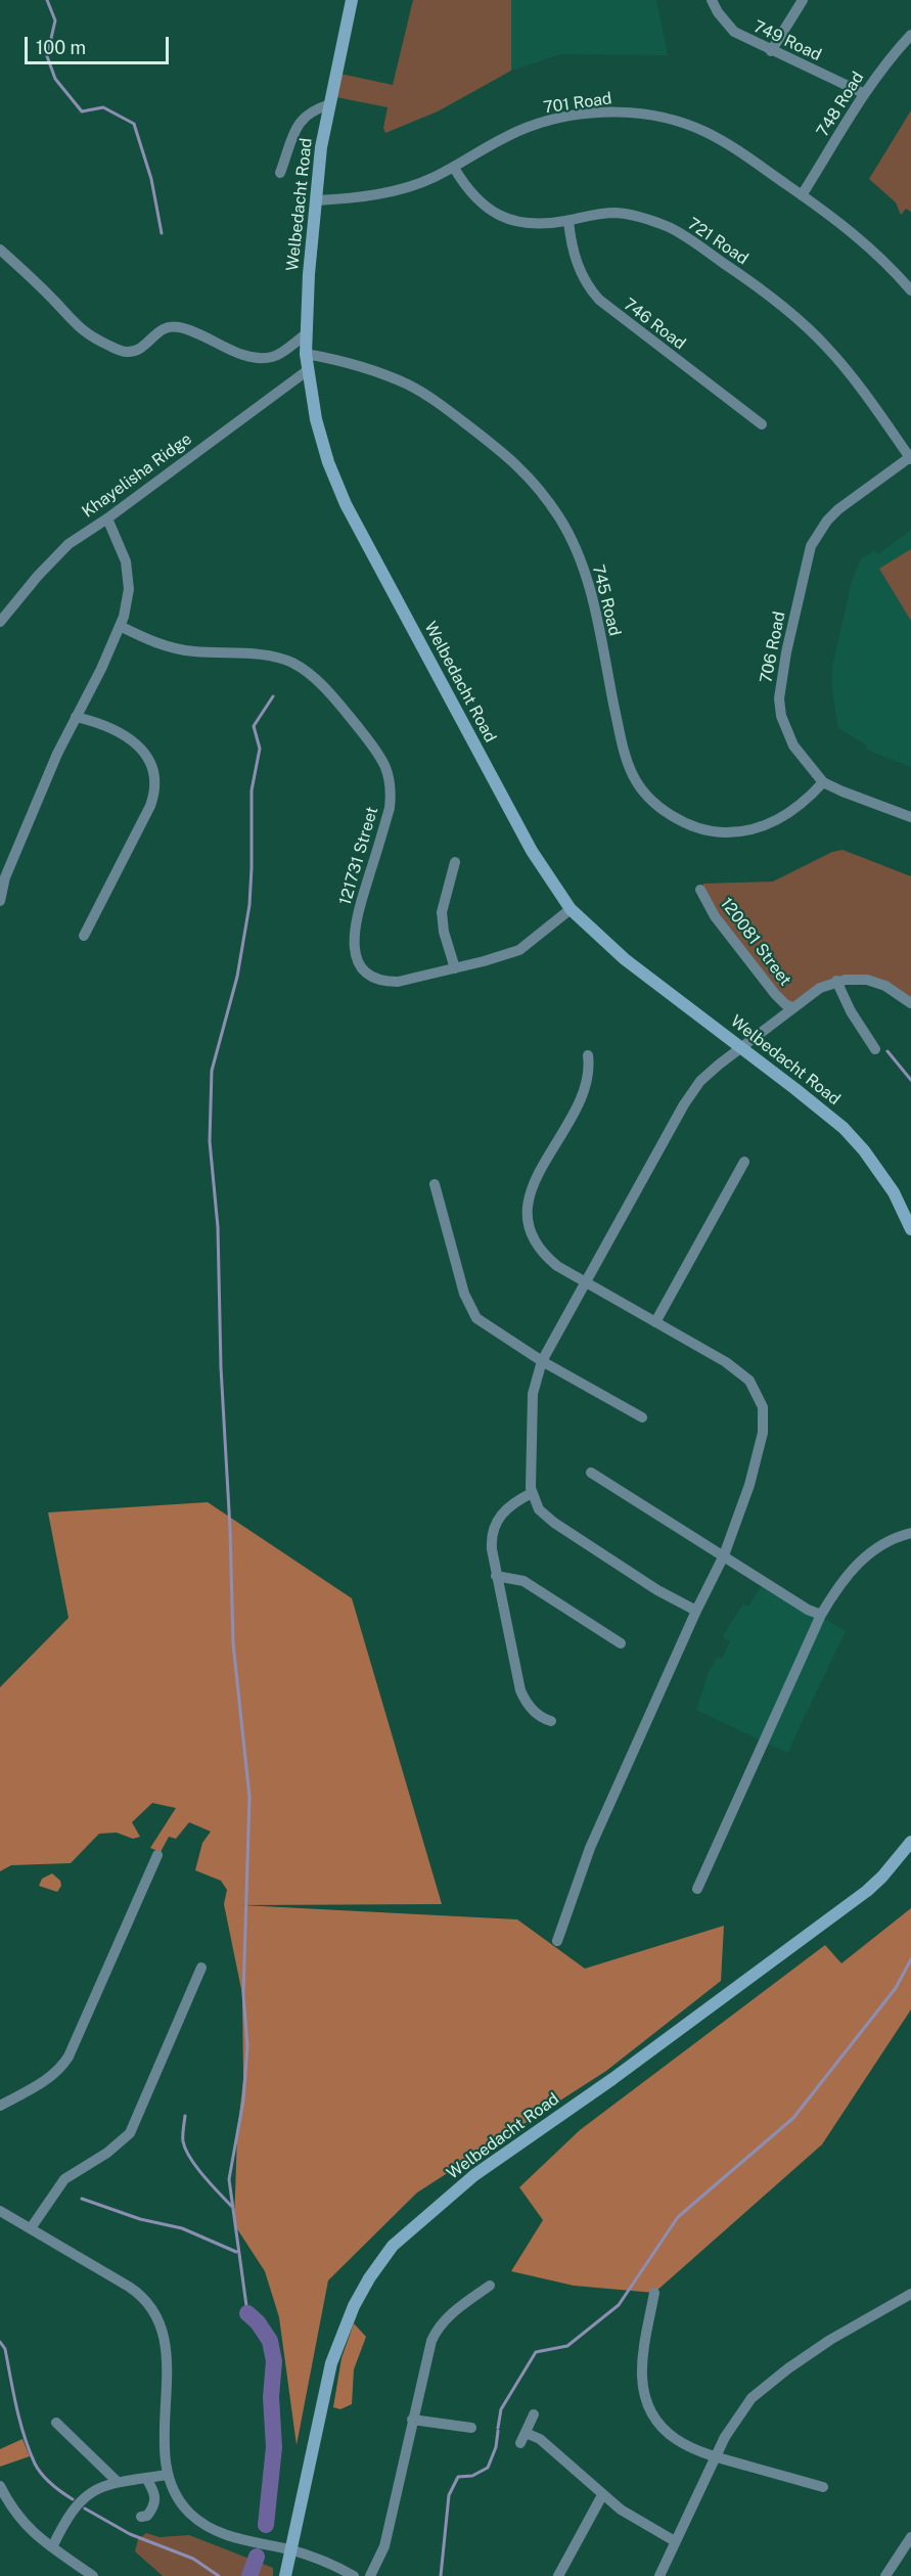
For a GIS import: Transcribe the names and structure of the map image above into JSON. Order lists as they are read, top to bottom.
{
  "streets": {
    "street": [
      "749 Road",
      "701 Road",
      "748 Road",
      "Welbedacht Road",
      "721 Road",
      "746 Road",
      "Khayelisha Ridge",
      "745 Road",
      "706 Road",
      "121731 Street",
      "120081 Street"
    ]
  },
  "crossings": [
    ["749 Road", "748 Road"],
    ["701 Road", "748 Road"],
    ["701 Road", "Welbedacht Road"],
    ["701 Road", "721 Road"],
    ["Welbedacht Road", "Khayelisha Ridge"],
    ["Welbedacht Road", "745 Road"],
    ["Welbedacht Road", "121731 Street"],
    ["721 Road", "746 Road"],
    ["721 Road", "706 Road"],
    ["745 Road", "706 Road"]
  ],
  "scale_bar": "100 m"
}
